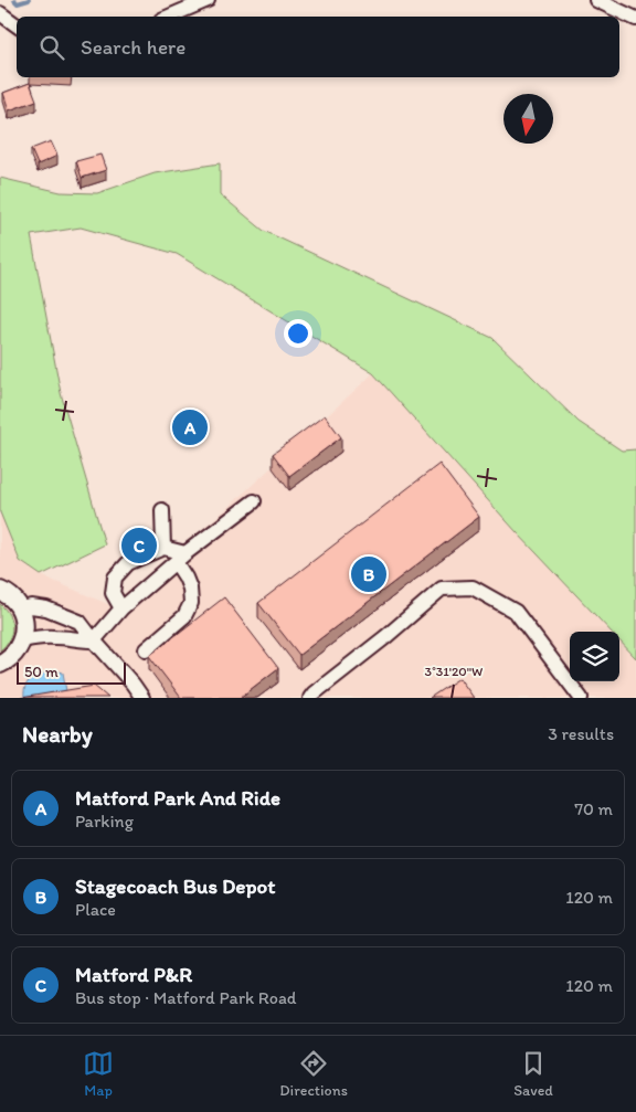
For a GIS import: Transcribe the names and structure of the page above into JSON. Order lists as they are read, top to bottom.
{
  "scale_bar": "50 m",
  "north": "bottom",
  "page": {
    "search": "Search here",
    "pins": ["A", "C", "B"],
    "scale": "50 m",
    "heading": ["Nearby", "3 results"],
    "list": [
      {
        "mark": "A",
        "name": "Matford Park And Ride",
        "note": "Parking",
        "value": "70 m"
      },
      {
        "mark": "B",
        "name": "Stagecoach Bus Depot",
        "note": "Place",
        "value": "120 m"
      },
      {
        "mark": "C",
        "name": "Matford P&R",
        "note": "Bus stop · Matford Park Road",
        "value": "120 m"
      }
    ],
    "nav": ["Map", "Directions", "Saved"]
  },
  "coordinates": ["3°31'20\"W"]
}
